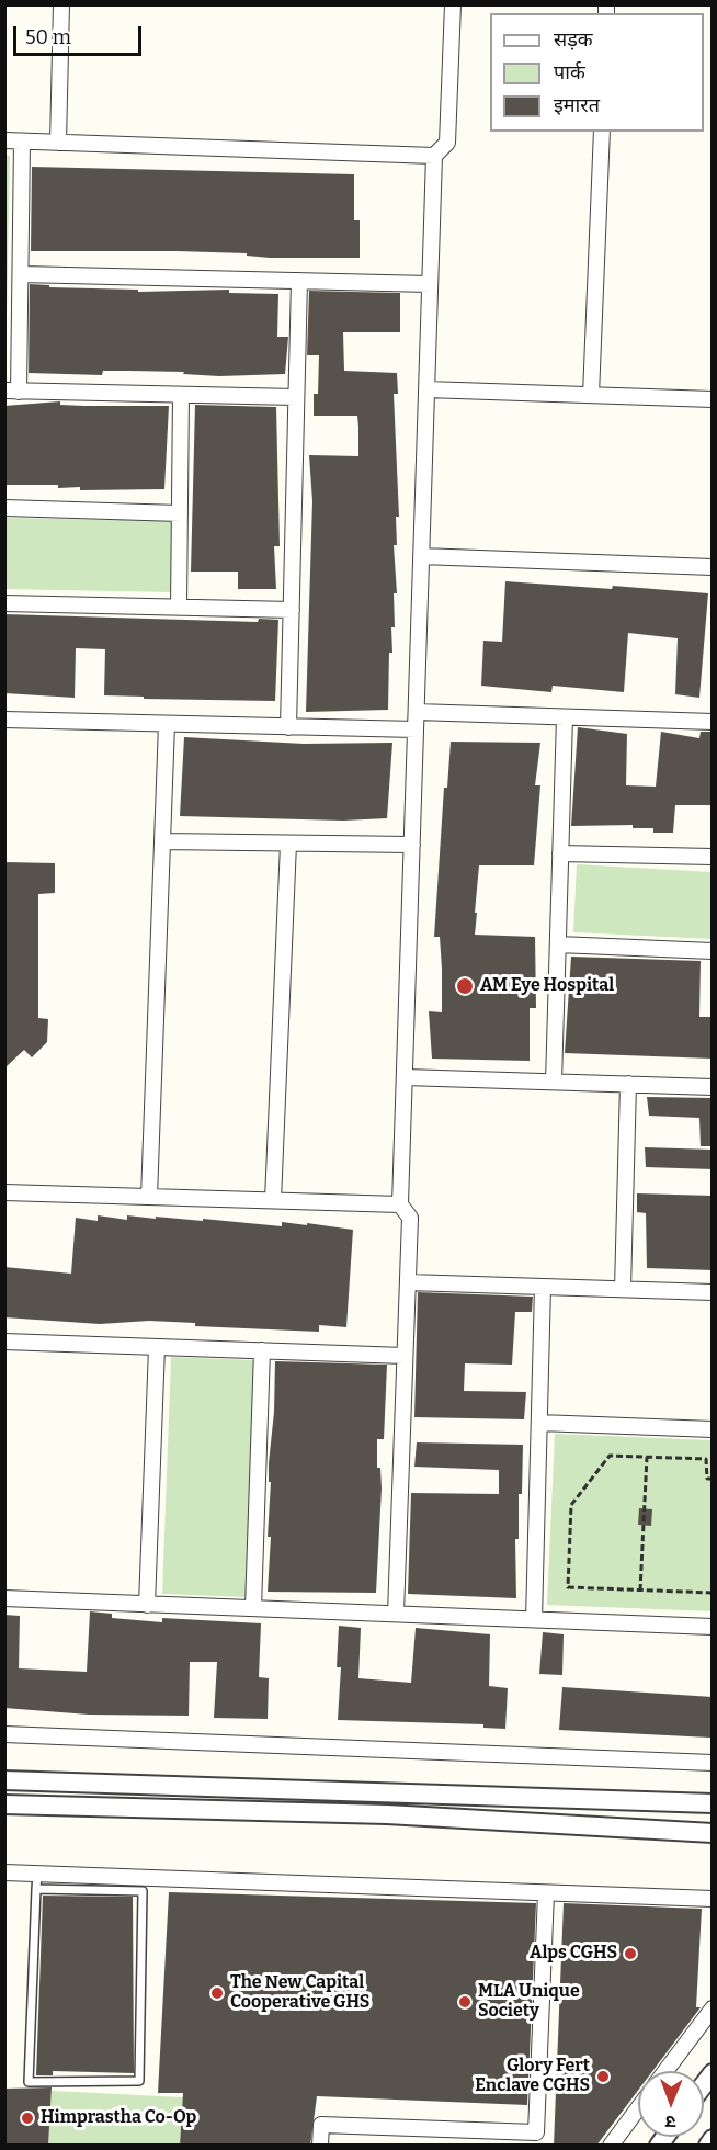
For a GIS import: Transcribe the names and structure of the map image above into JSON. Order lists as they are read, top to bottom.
{
  "places": [
    "AM Eye Hospital",
    "Alps CGHS",
    "The New Capital Cooperative GHS",
    "MLA Unique Society",
    "Glory Fert Enclave CGHS",
    "Himprastha Co-Op"
  ],
  "legend": ["सड़क", "पार्क", "इमारत"],
  "scale_bar": "50 m",
  "north": "bottom"
}
